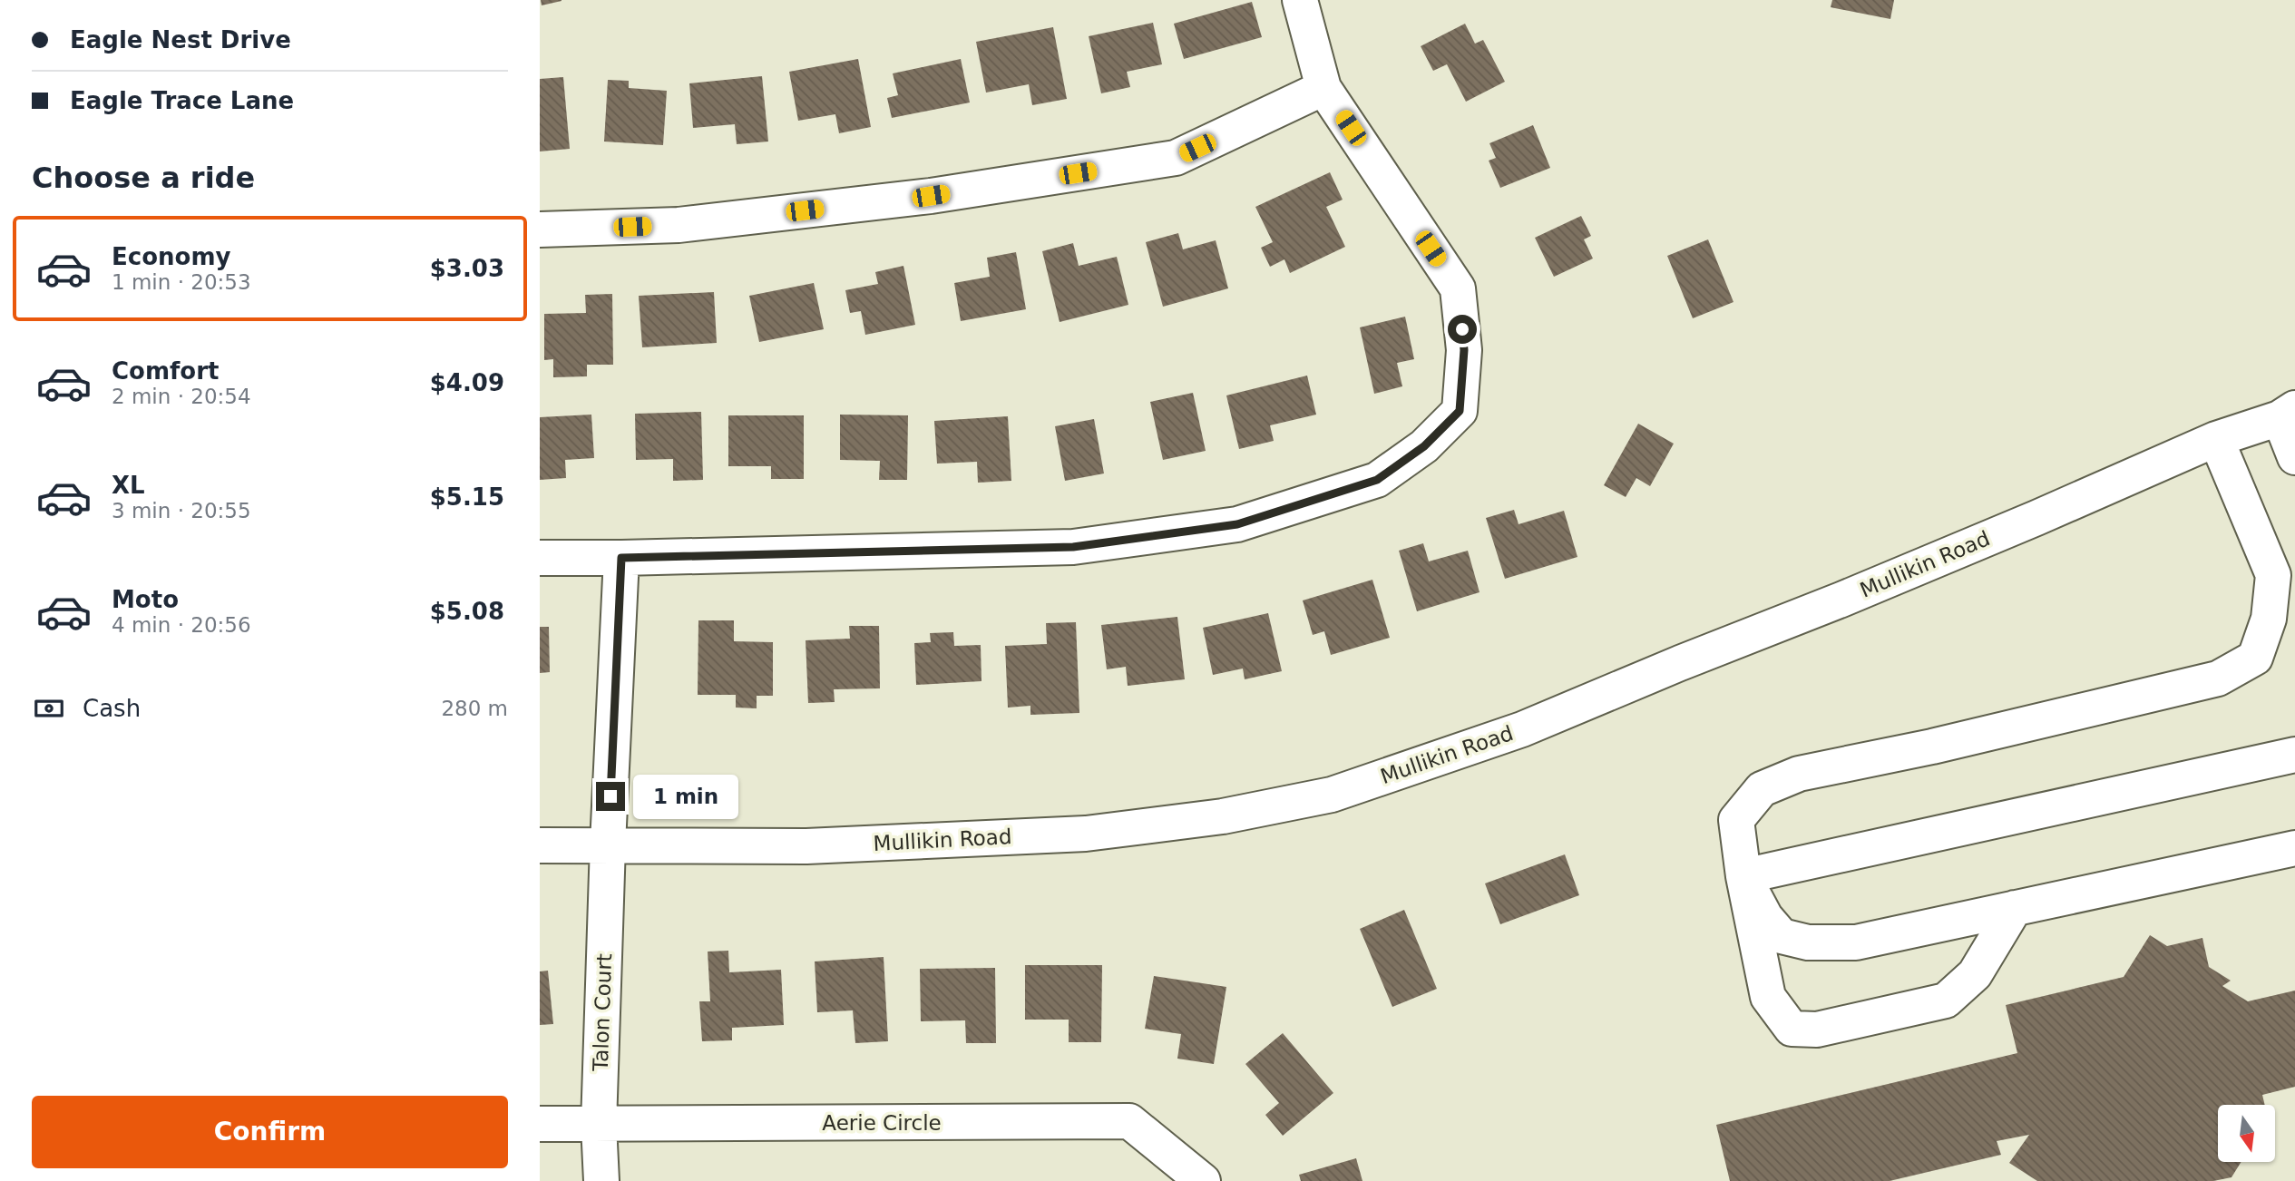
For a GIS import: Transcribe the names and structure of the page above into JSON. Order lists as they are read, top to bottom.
{
  "streets": {
    "street": ["Mullikin Road", "Talon Court", "Aerie Circle"]
  },
  "crossings": [
    ["Mullikin Road", "Talon Court"],
    ["Talon Court", "Aerie Circle"]
  ],
  "north": "bottom",
  "page": {
    "banner": ["Eagle Nest Drive", "Eagle Trace Lane"],
    "heading": "Choose a ride",
    "list": [
      {
        "name": "Economy",
        "note": "1 min · 20:53",
        "value": "$3.03"
      },
      {
        "name": "Comfort",
        "note": "2 min · 20:54",
        "value": "$4.09"
      },
      {
        "name": "XL",
        "note": "3 min · 20:55",
        "value": "$5.15"
      },
      {
        "name": "Moto",
        "note": "4 min · 20:56",
        "value": "$5.08"
      }
    ],
    "pay": ["Cash", "280 m"],
    "bubble": "1 min",
    "buttons": "Confirm"
  }
}
